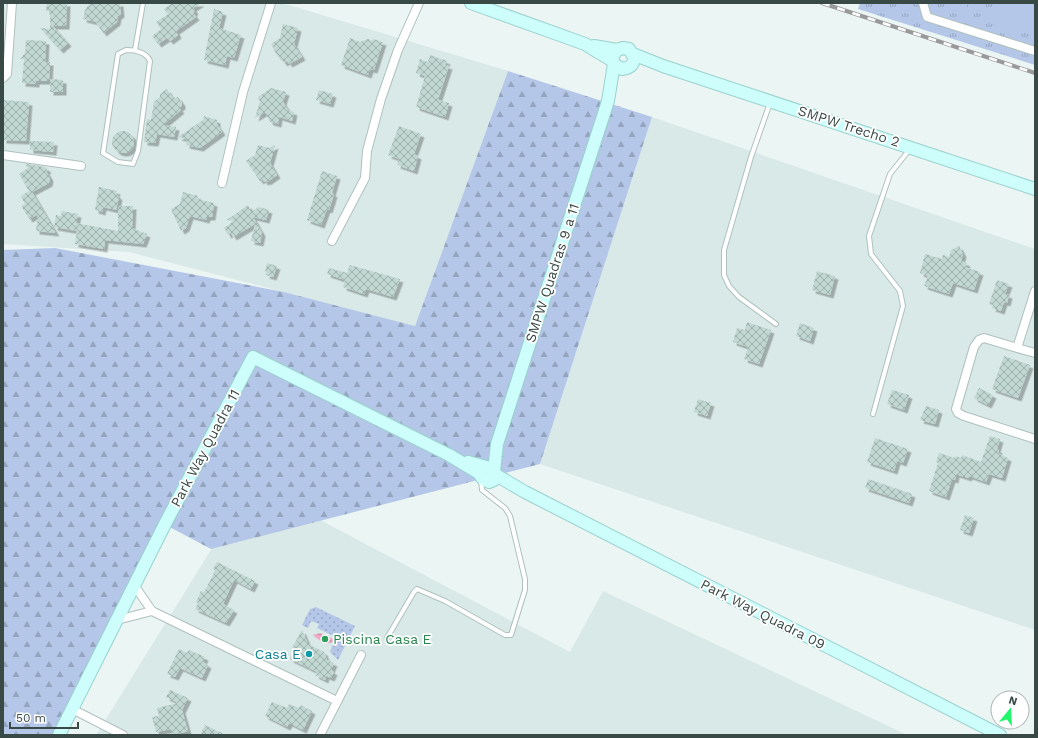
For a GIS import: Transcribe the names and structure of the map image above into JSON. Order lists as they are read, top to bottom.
{
  "streets": {
    "street": [
      "SMPW Trecho 2",
      "SMPW Quadras 9 a 11",
      "Park Way Quadra 11",
      "Park Way Quadra 09"
    ]
  },
  "crossings": [
    ["SMPW Trecho 2", "SMPW Quadras 9 a 11"],
    ["SMPW Quadras 9 a 11", "Park Way Quadra 11"],
    ["SMPW Quadras 9 a 11", "Park Way Quadra 09"],
    ["Park Way Quadra 11", "Park Way Quadra 09"]
  ],
  "places": ["Piscina Casa E", "Casa E"],
  "scale_bar": "50 m",
  "north": "top"
}
